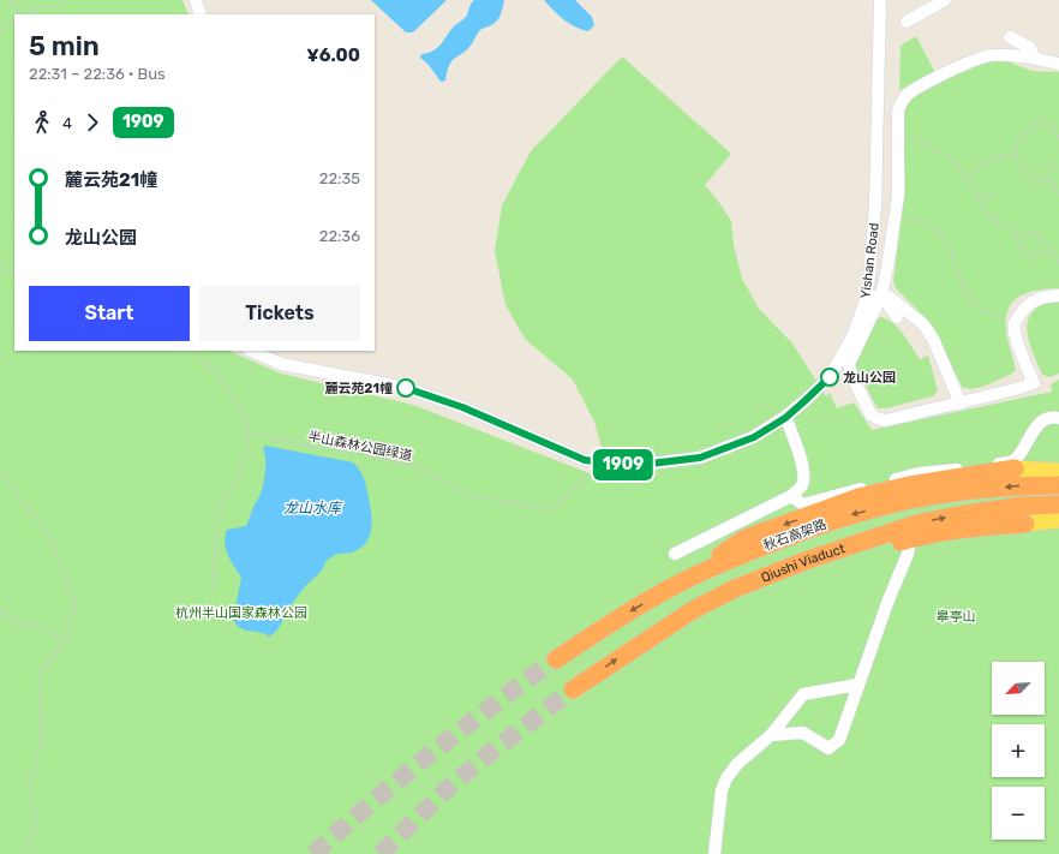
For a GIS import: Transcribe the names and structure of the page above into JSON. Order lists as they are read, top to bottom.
{
  "streets": {
    "highway": ["秋石高架路", "Qiushi Viaduct"],
    "street": ["Yishan Road"],
    "path": ["半山森林公园绿道"]
  },
  "crossings": [
    ["Yishan Road", "半山森林公园绿道"]
  ],
  "water": ["龙山水库"],
  "parks": ["杭州半山国家森林公园", "皋亭山"],
  "places": ["龙山公园", "麓云苑21幢"],
  "lines": ["bus line 1909"],
  "north": "bottom left",
  "page": {
    "on_map": "1909",
    "heading": ["5 min", "22:31 – 22:36 · Bus", "¥6.00"],
    "legs": ["4", "1909"],
    "list": [
      {
        "name": "麓云苑21幢",
        "value": "22:35"
      },
      {
        "name": "龙山公园",
        "value": "22:36"
      }
    ],
    "buttons": ["Start", "Tickets"],
    "map_buttons": ["+", "−"]
  }
}
